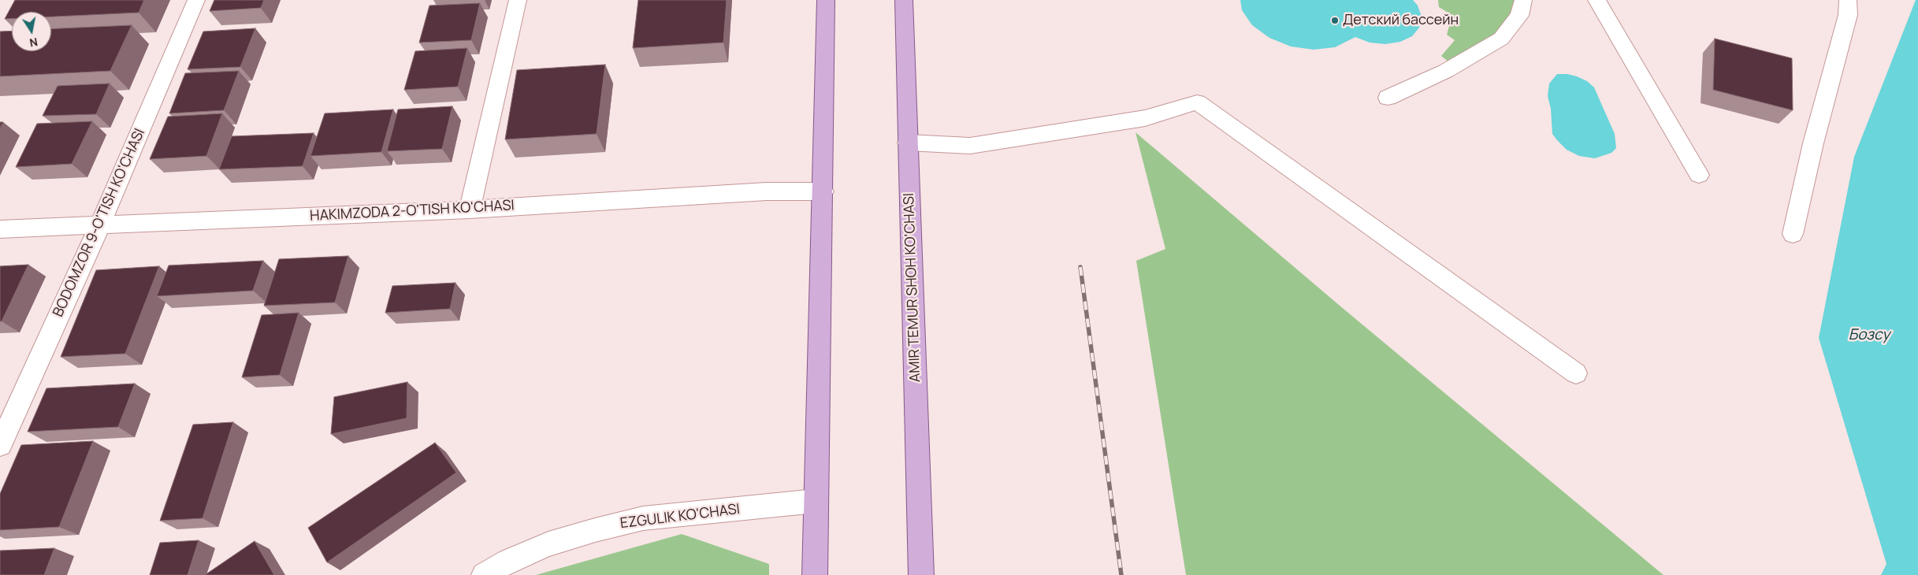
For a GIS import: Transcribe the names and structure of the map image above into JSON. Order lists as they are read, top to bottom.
{
  "streets": {
    "main road": ["AMIR TEMUR SHOH KO'CHASI"],
    "street": ["HAKIMZODA 2-O'TISH KO'CHASI", "BODOMZOR 9-O'TISH KO'CHASI", "EZGULIK KO'CHASI"]
  },
  "crossings": [
    ["HAKIMZODA 2-O'TISH KO'CHASI", "BODOMZOR 9-O'TISH KO'CHASI"]
  ],
  "water": ["Бозсу"],
  "places": ["Детский бассейн"],
  "north": "bottom"
}
